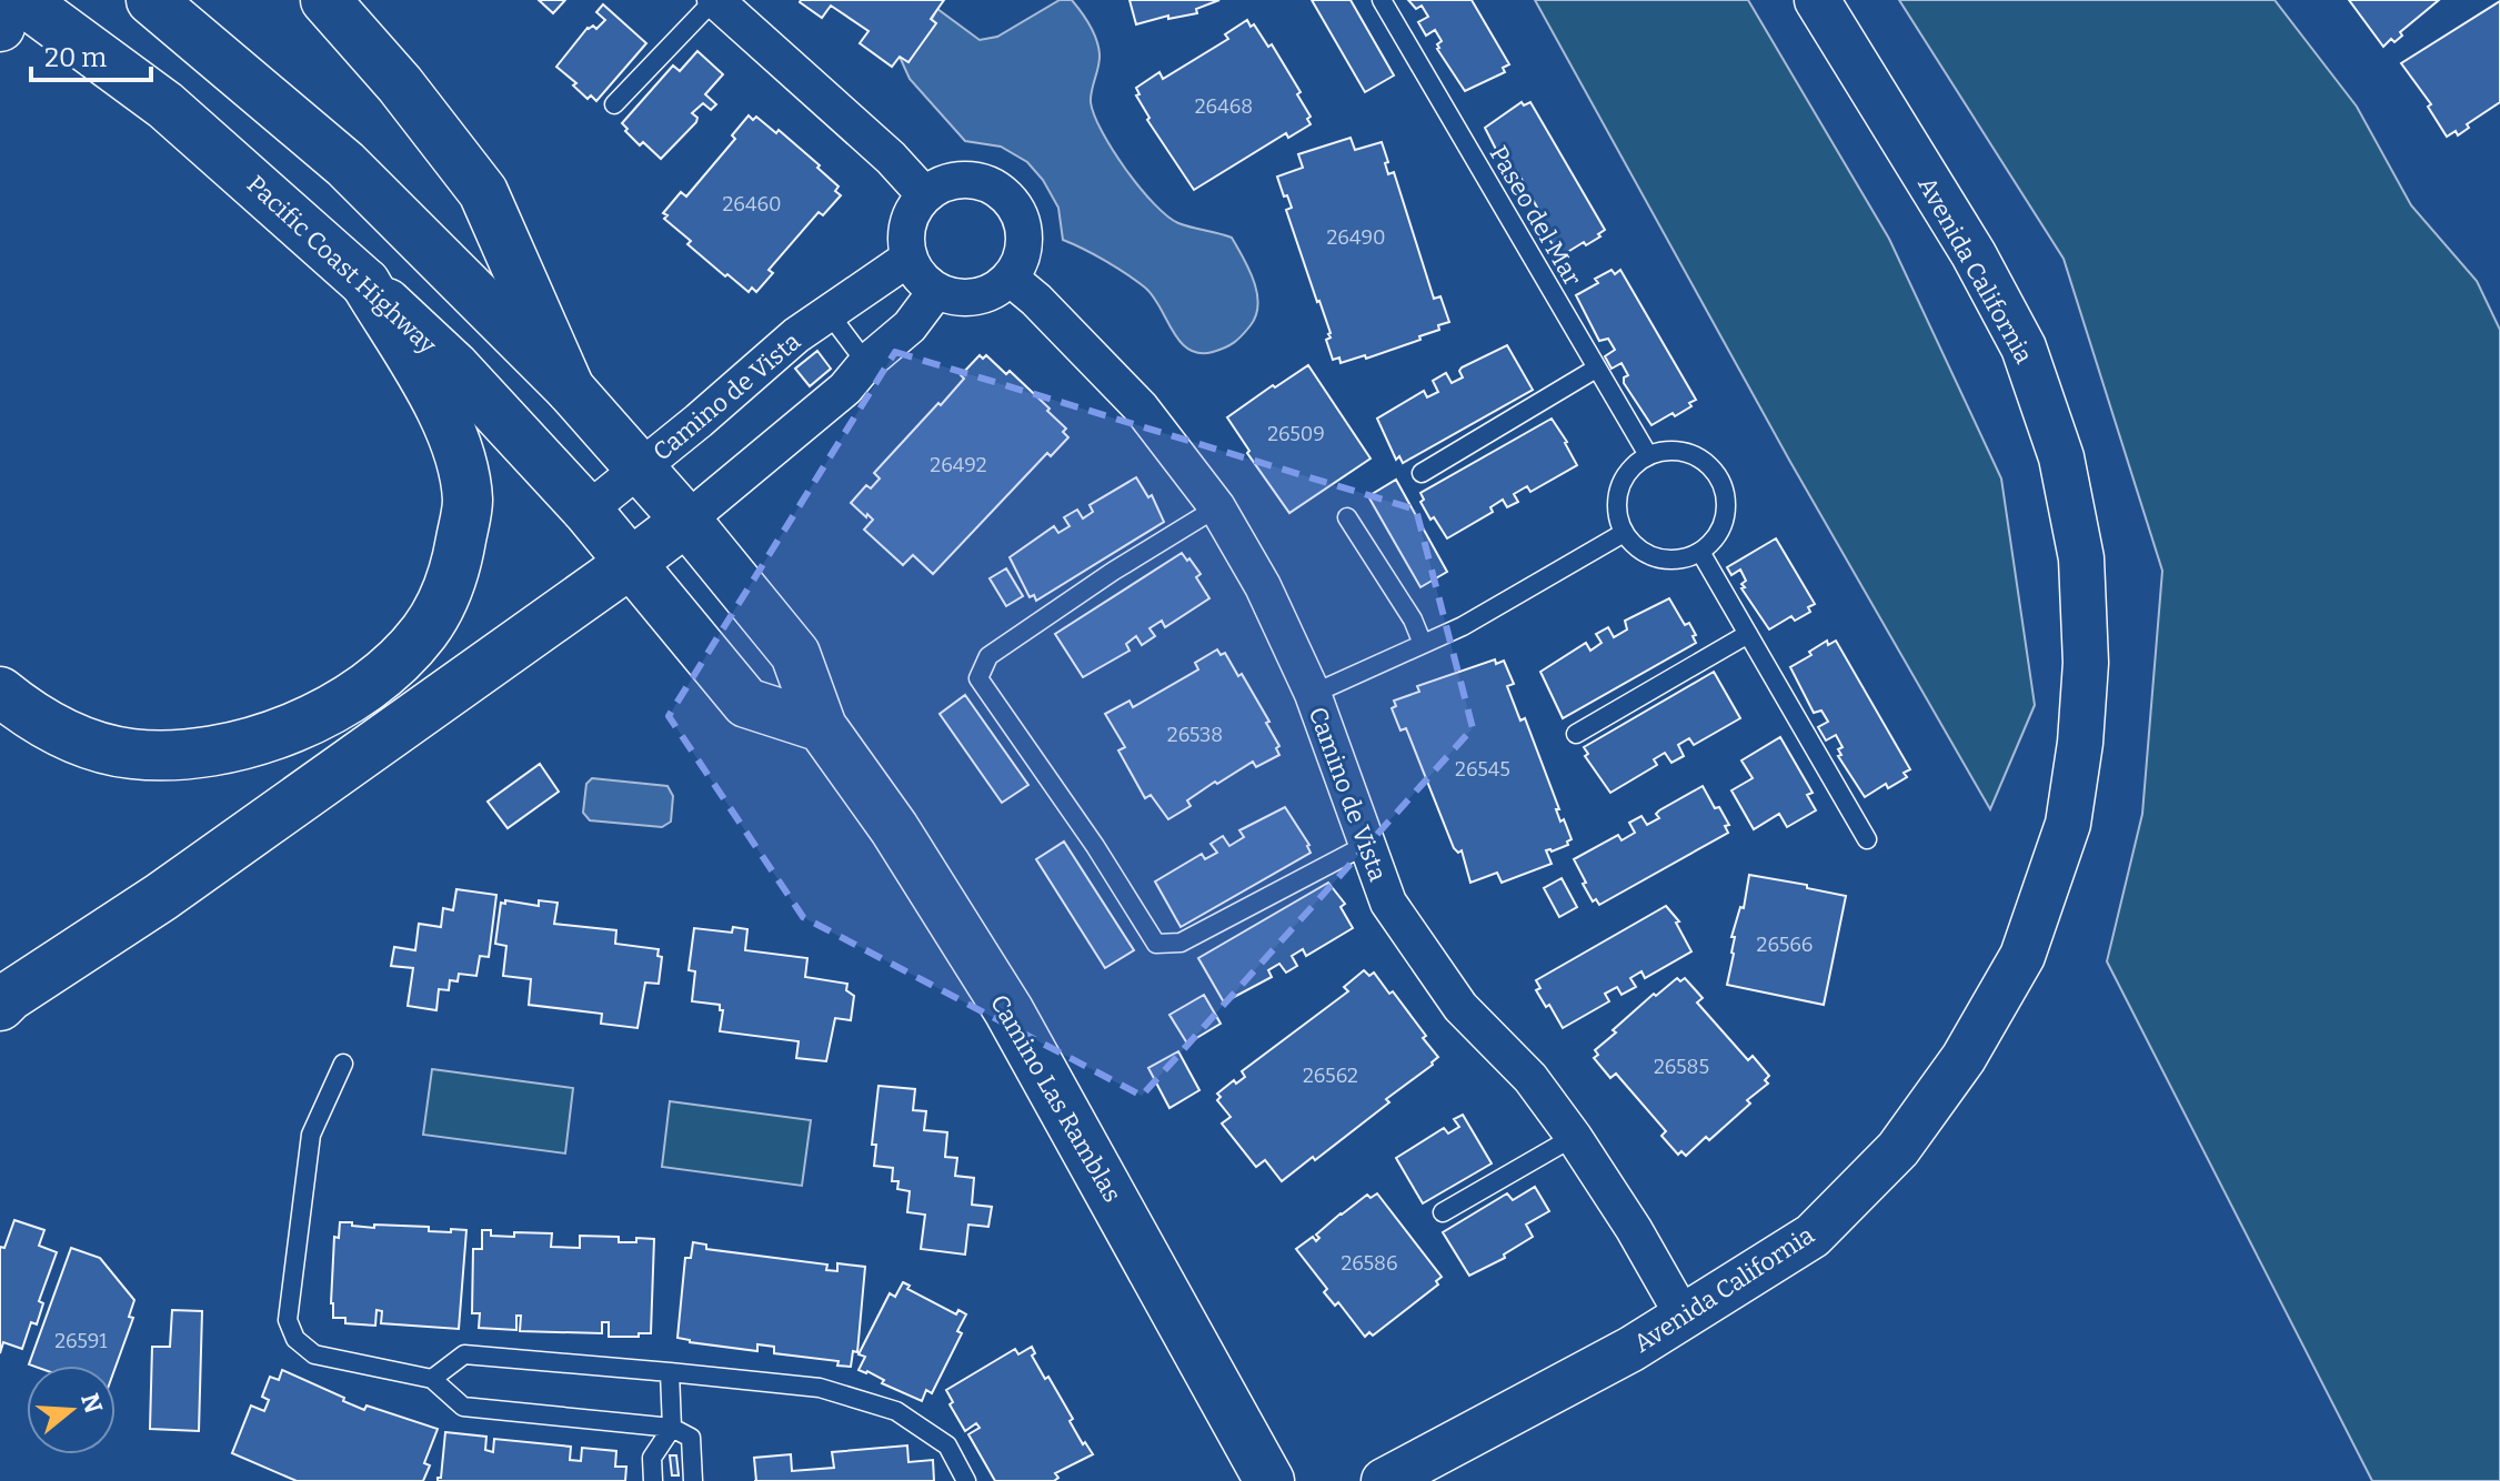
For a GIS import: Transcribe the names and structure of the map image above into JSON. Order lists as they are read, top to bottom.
{
  "streets": {
    "main road": ["Pacific Coast Highway", "Camino Las Ramblas"],
    "street": ["Avenida California", "Camino de Vista"],
    "lane": ["Paseo del Mar"]
  },
  "crossings": [
    ["Pacific Coast Highway", "Camino de Vista"],
    ["Avenida California", "Camino de Vista"]
  ],
  "house_numbers": [
    "26468",
    "26460",
    "26490",
    "26509",
    "26492",
    "26538",
    "26545",
    "26566",
    "26585",
    "26562",
    "26586",
    "26591"
  ],
  "scale_bar": "20 m",
  "north": "right"
}
